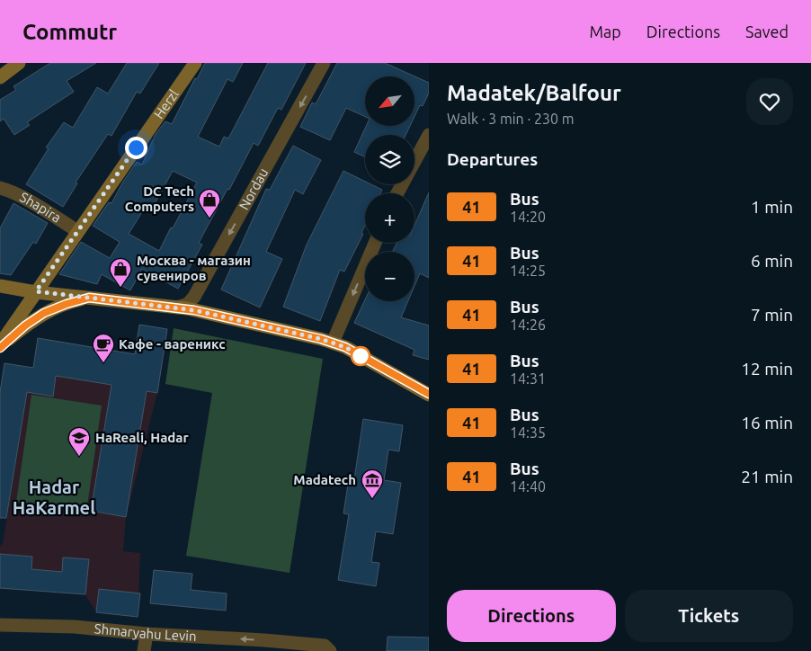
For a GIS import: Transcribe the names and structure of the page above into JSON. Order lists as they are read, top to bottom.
{
  "streets": {
    "street": [
      "Herzl",
      "Nordau",
      "Shapira",
      "Shmaryahu Levin"
    ]
  },
  "crossings": [
    ["Herzl", "Shapira"]
  ],
  "one_way": ["Nordau", "Shmaryahu Levin"],
  "districts": ["Hadar HaKarmel"],
  "places": {
    "shop": ["DC Tech Computers", "Москва - магазин сувениров"],
    "cafe": ["Кафе - вареникс"],
    "school or university": ["HaReali, Hadar"],
    "museum": ["Madatech"]
  },
  "lines": ["bus line 41"],
  "north": "bottom left",
  "page": {
    "header": "Commutr",
    "nav": ["Map", "Directions", "Saved"],
    "heading": [
      ["Madatek/Balfour", "Walk · 3 min · 230 m"],
      "Departures"
    ],
    "map_buttons": ["+", "−"],
    "list": [
      {
        "mark": "41",
        "name": "Bus",
        "note": "14:20",
        "value": "1 min"
      },
      {
        "mark": "41",
        "name": "Bus",
        "note": "14:25",
        "value": "6 min"
      },
      {
        "mark": "41",
        "name": "Bus",
        "note": "14:26",
        "value": "7 min"
      },
      {
        "mark": "41",
        "name": "Bus",
        "note": "14:31",
        "value": "12 min"
      },
      {
        "mark": "41",
        "name": "Bus",
        "note": "14:35",
        "value": "16 min"
      },
      {
        "mark": "41",
        "name": "Bus",
        "note": "14:40",
        "value": "21 min"
      }
    ],
    "buttons": ["Directions", "Tickets"]
  }
}
